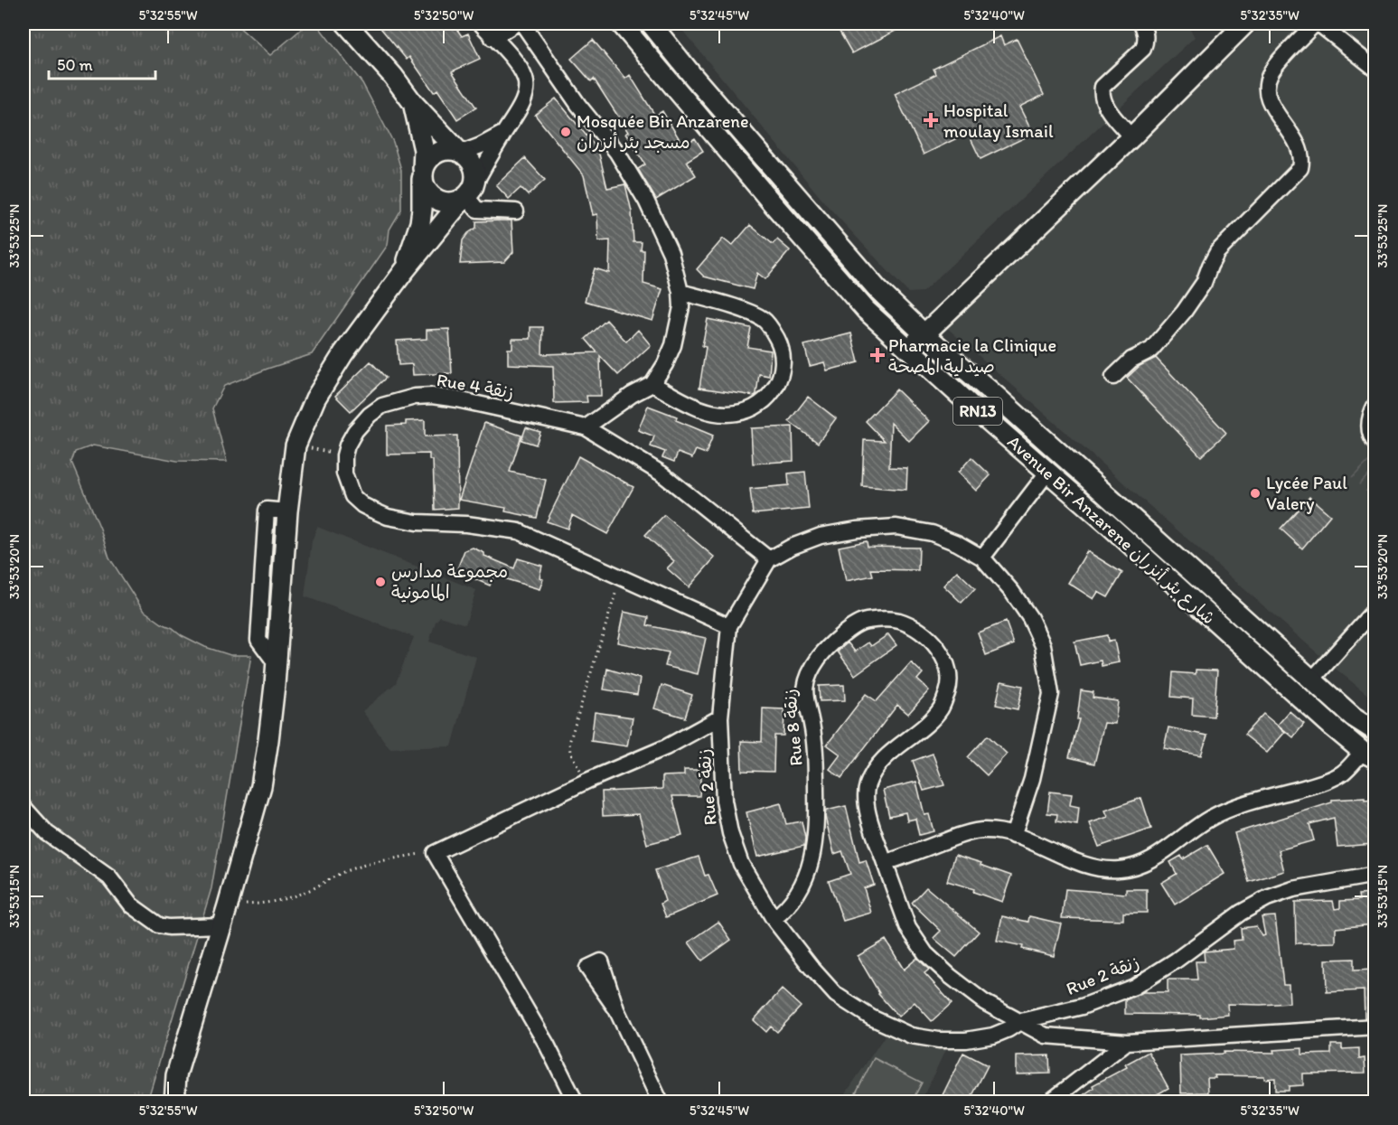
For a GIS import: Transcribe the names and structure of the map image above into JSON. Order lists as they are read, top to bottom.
{
  "streets": {
    "main road": ["RN13", "Avenue Bir Anzarene شارع بئر أنزران"],
    "street": ["Rue 4 زنقة", "Rue 8 زنقة", "Rue 2 زنقة"]
  },
  "crossings": [
    ["Rue 4 زنقة", "Rue 2 زنقة"],
    ["Rue 8 زنقة", "Rue 2 زنقة"]
  ],
  "places": {
    "health": ["Hospital moulay Ismail", "Pharmacie la Clinique صيدلية المصحة"],
    "other": ["Mosquée Bir Anzarene مسجد بئر أنزران", "Lycée Paul Valery", "مجموعة مدارس المامونية"]
  },
  "scale_bar": "50 m",
  "coordinates": [
    "5°32'55\"W",
    "5°32'50\"W",
    "5°32'45\"W",
    "5°32'40\"W",
    "5°32'35\"W",
    "33°53'25\"N",
    "33°53'20\"N",
    "33°53'15\"N"
  ]
}
